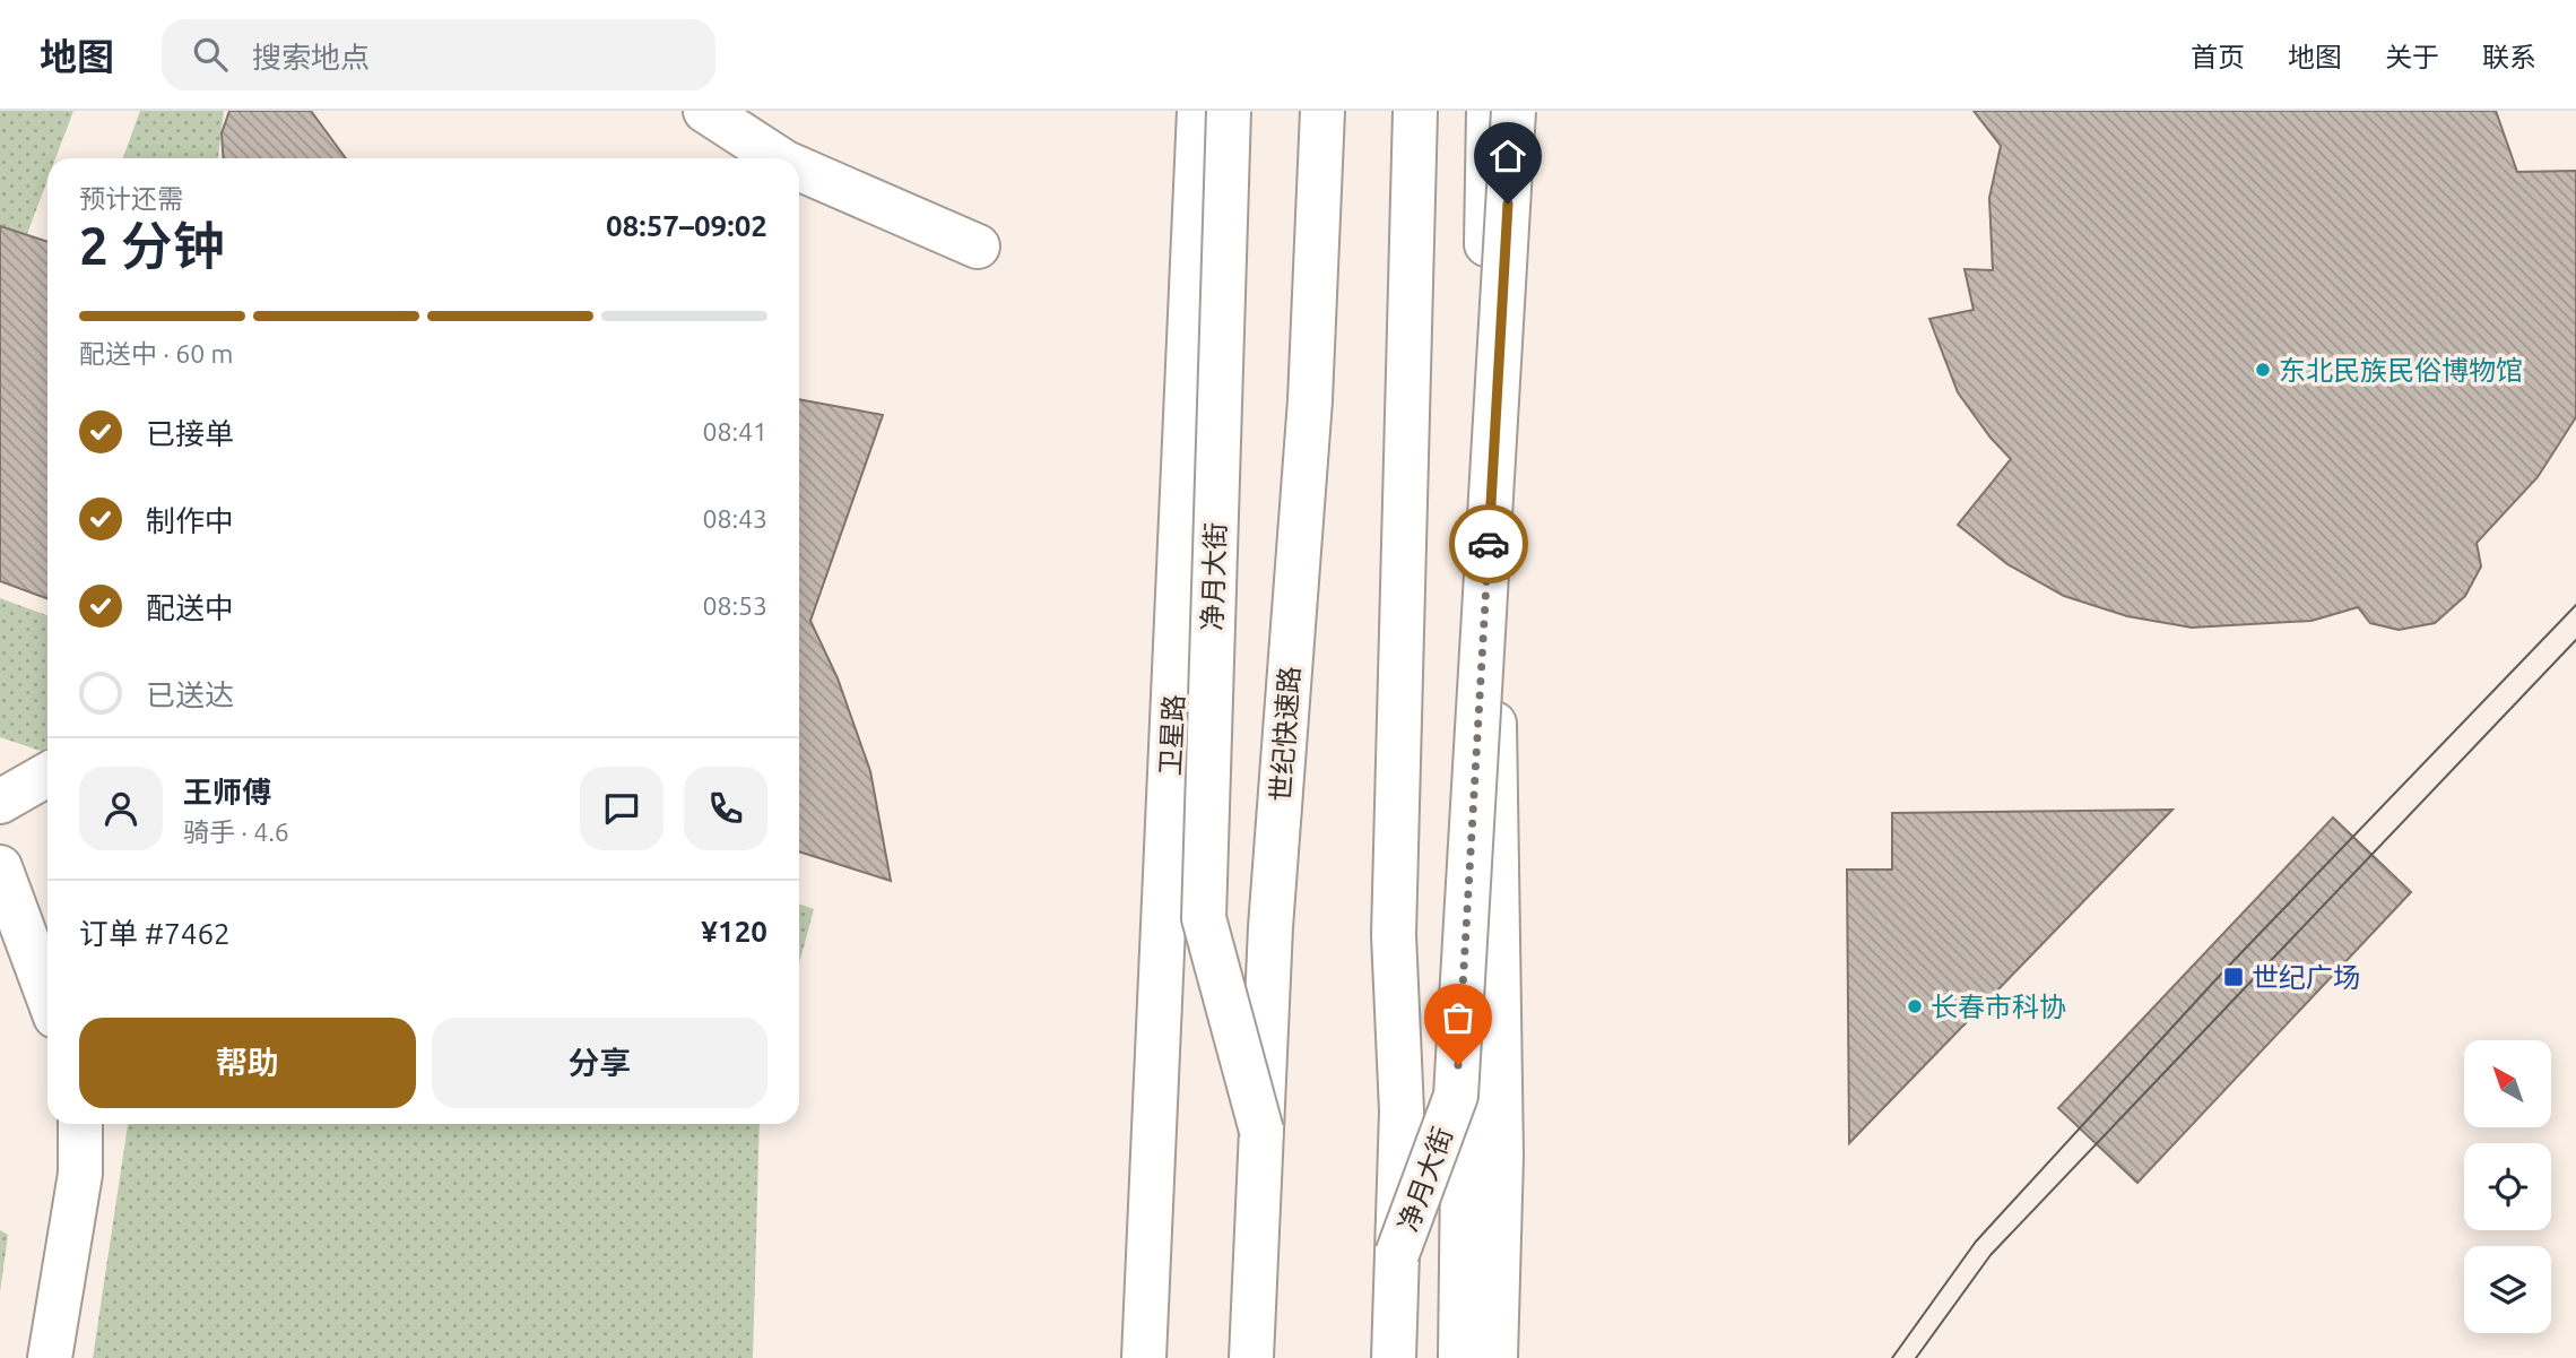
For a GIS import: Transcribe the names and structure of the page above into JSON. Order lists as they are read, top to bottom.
{
  "streets": {
    "main road": ["净月大街", "世纪快速路", "卫星路"]
  },
  "crossings": [
    ["净月大街", "世纪快速路"]
  ],
  "places": {
    "other": ["东北民族民俗博物馆", "长春市科协"],
    "transit": ["世纪广场"]
  },
  "north": "top left",
  "page": {
    "header": "地图",
    "search": "搜索地点",
    "nav": [
      "首页",
      "地图",
      "关于",
      "联系"
    ],
    "heading": ["2 分钟", "预计还需", "08:57–09:02"],
    "panel": [
      "王师傅",
      "骑手 · 4.6",
      "订单 #7462",
      "¥120"
    ],
    "bar": "配送中 · 60 m",
    "list": [
      ["已接单", "08:41"],
      ["制作中", "08:43"],
      ["配送中", "08:53"],
      "已送达"
    ],
    "buttons": ["帮助", "分享"]
  }
}
